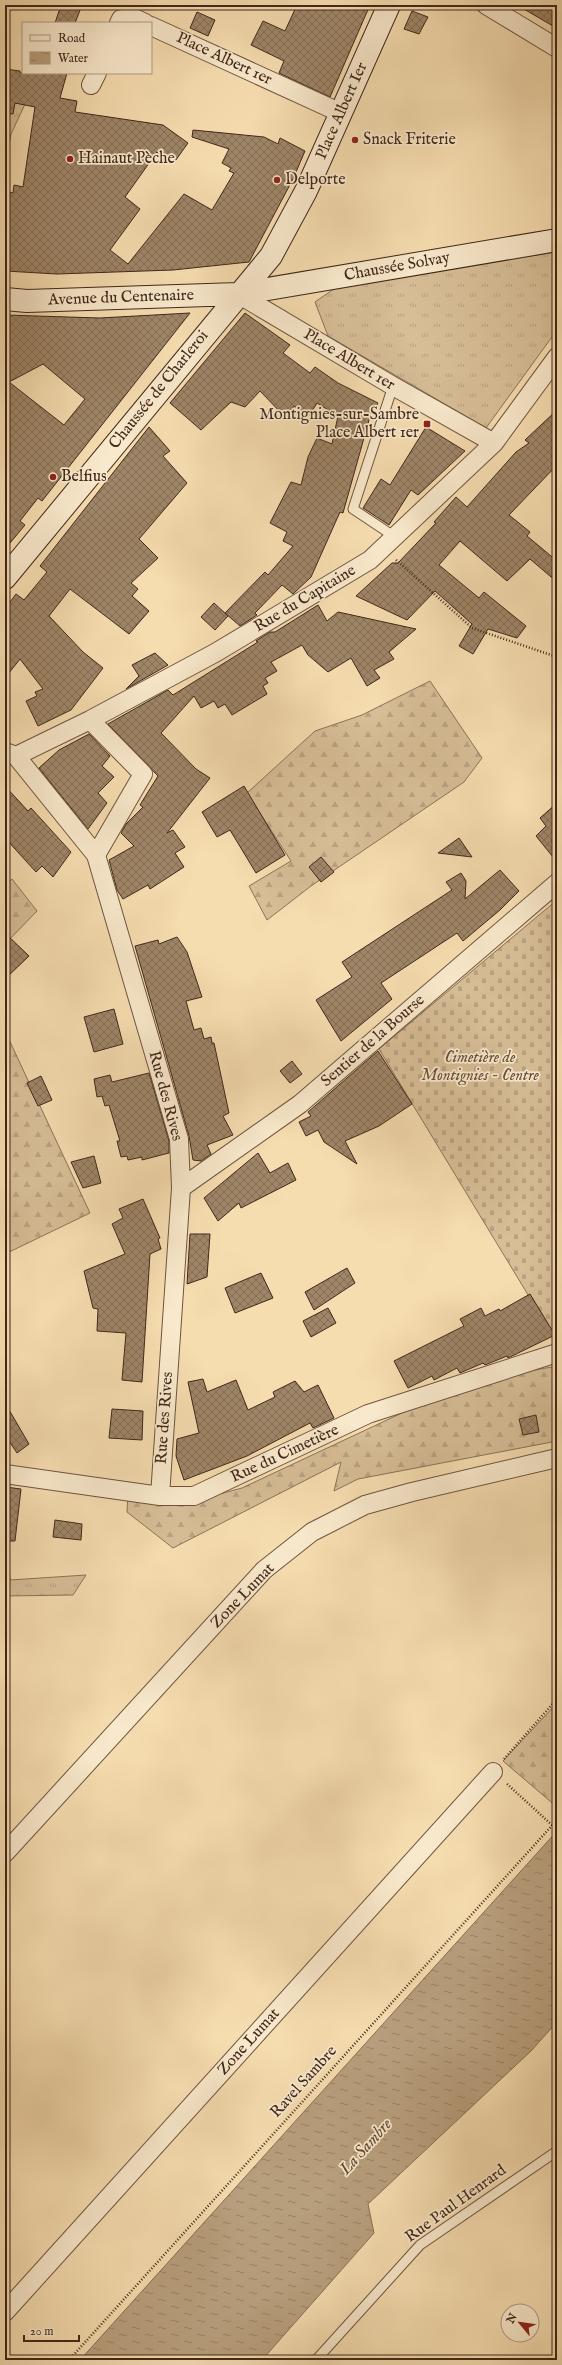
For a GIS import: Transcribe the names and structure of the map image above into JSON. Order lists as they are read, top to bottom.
{
  "streets": {
    "main road": [
      "Place Albert Ier",
      "Chaussée Solvay",
      "Avenue du Centenaire",
      "Chaussée de Charleroi"
    ],
    "street": [
      "Place Albert 1er",
      "Rue du Capitaine",
      "Sentier de la Bourse",
      "Rue des Rives",
      "Rue du Cimetière",
      "Zone Lumat"
    ],
    "lane": ["Rue Paul Henrard"],
    "path": ["Ravel Sambre"]
  },
  "crossings": [
    ["Place Albert 1er", "Place Albert Ier"],
    ["Place Albert 1er", "Chaussée Solvay"],
    ["Place Albert 1er", "Avenue du Centenaire"],
    ["Place Albert 1er", "Chaussée de Charleroi"],
    ["Place Albert 1er", "Rue du Capitaine"],
    ["Place Albert Ier", "Chaussée Solvay"],
    ["Place Albert Ier", "Avenue du Centenaire"],
    ["Place Albert Ier", "Chaussée de Charleroi"],
    ["Chaussée Solvay", "Avenue du Centenaire"],
    ["Chaussée Solvay", "Chaussée de Charleroi"],
    ["Avenue du Centenaire", "Chaussée de Charleroi"],
    ["Rue du Capitaine", "Rue des Rives"],
    ["Sentier de la Bourse", "Rue des Rives"],
    ["Rue des Rives", "Rue du Cimetière"]
  ],
  "water": ["La Sambre"],
  "parks": ["Cimetière de Montignies - Centre"],
  "places": {
    "other": [
      "Snack Friterie",
      "Hainaut Pèche",
      "Delporte",
      "Belfius"
    ],
    "transit": ["Montignies-sur-Sambre Place Albert 1er"]
  },
  "legend": ["Road", "Water"],
  "scale_bar": "20 m",
  "north": "top left"
}
